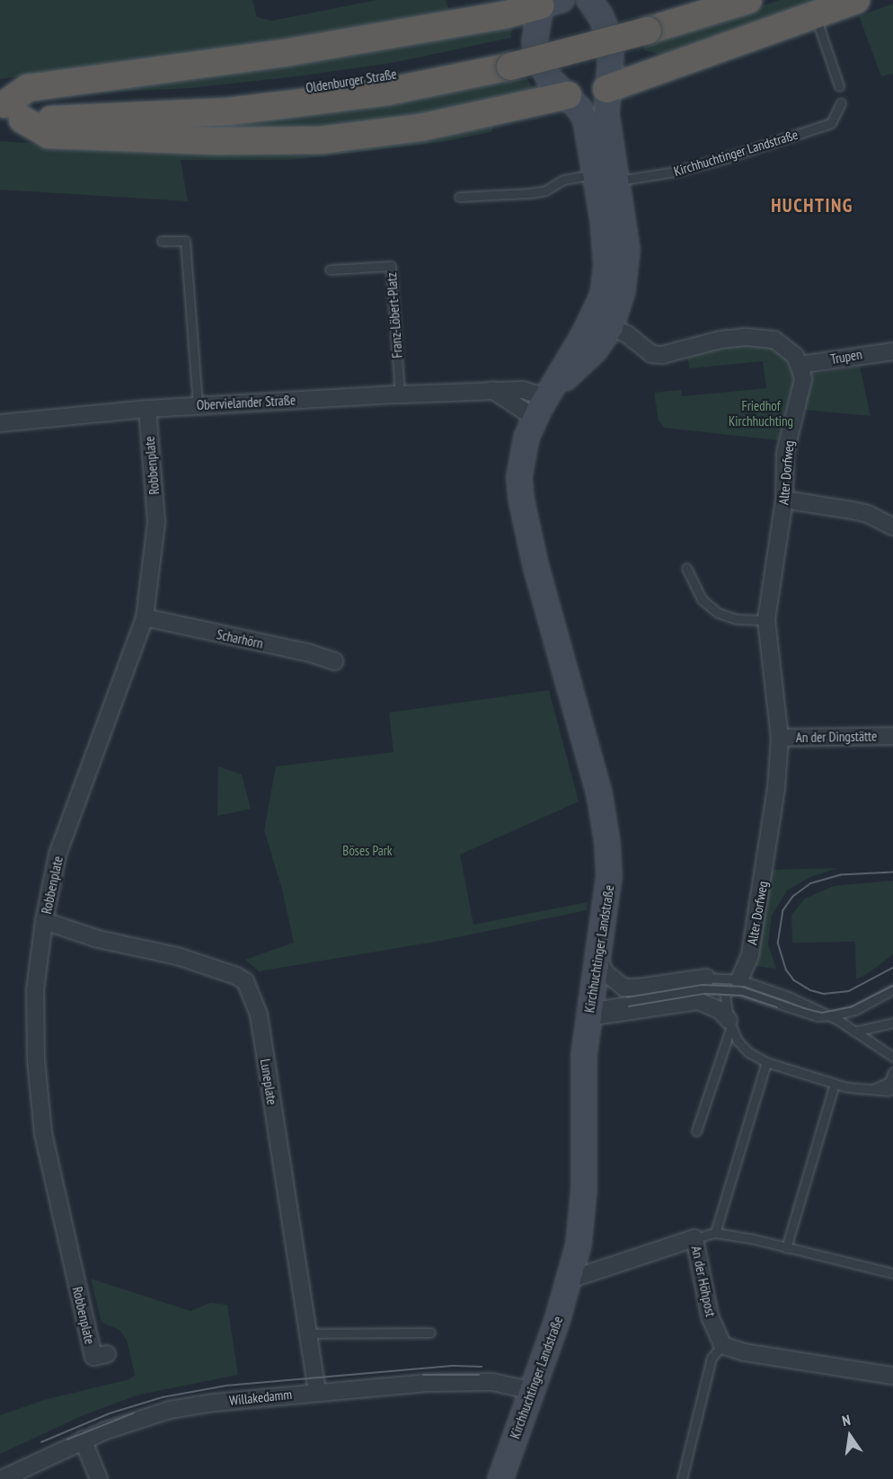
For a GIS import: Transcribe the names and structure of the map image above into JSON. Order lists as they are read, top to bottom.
{
  "streets": {
    "highway": ["Oldenburger Straße"],
    "main road": ["Kirchhuchtinger Landstraße"],
    "street": [
      "Trupen",
      "Obervielander Straße",
      "Robbenplate",
      "Alter Dorfweg",
      "Scharhörn",
      "An der Dingstätte",
      "Luneplate",
      "An der Höhpost",
      "Willakedamm"
    ],
    "lane": ["Franz-Löbert-Platz"]
  },
  "crossings": [
    ["Kirchhuchtinger Landstraße", "Obervielander Straße"],
    ["Kirchhuchtinger Landstraße", "An der Höhpost"],
    ["Kirchhuchtinger Landstraße", "Willakedamm"],
    ["Franz-Löbert-Platz", "Obervielander Straße"],
    ["Trupen", "Alter Dorfweg"],
    ["Obervielander Straße", "Robbenplate"],
    ["Robbenplate", "Scharhörn"],
    ["Robbenplate", "Luneplate"],
    ["Alter Dorfweg", "An der Dingstätte"],
    ["Luneplate", "Willakedamm"]
  ],
  "districts": ["HUCHTING"],
  "parks": ["Friedhof Kirchhuchting", "Böses Park"],
  "north": "top"
}
